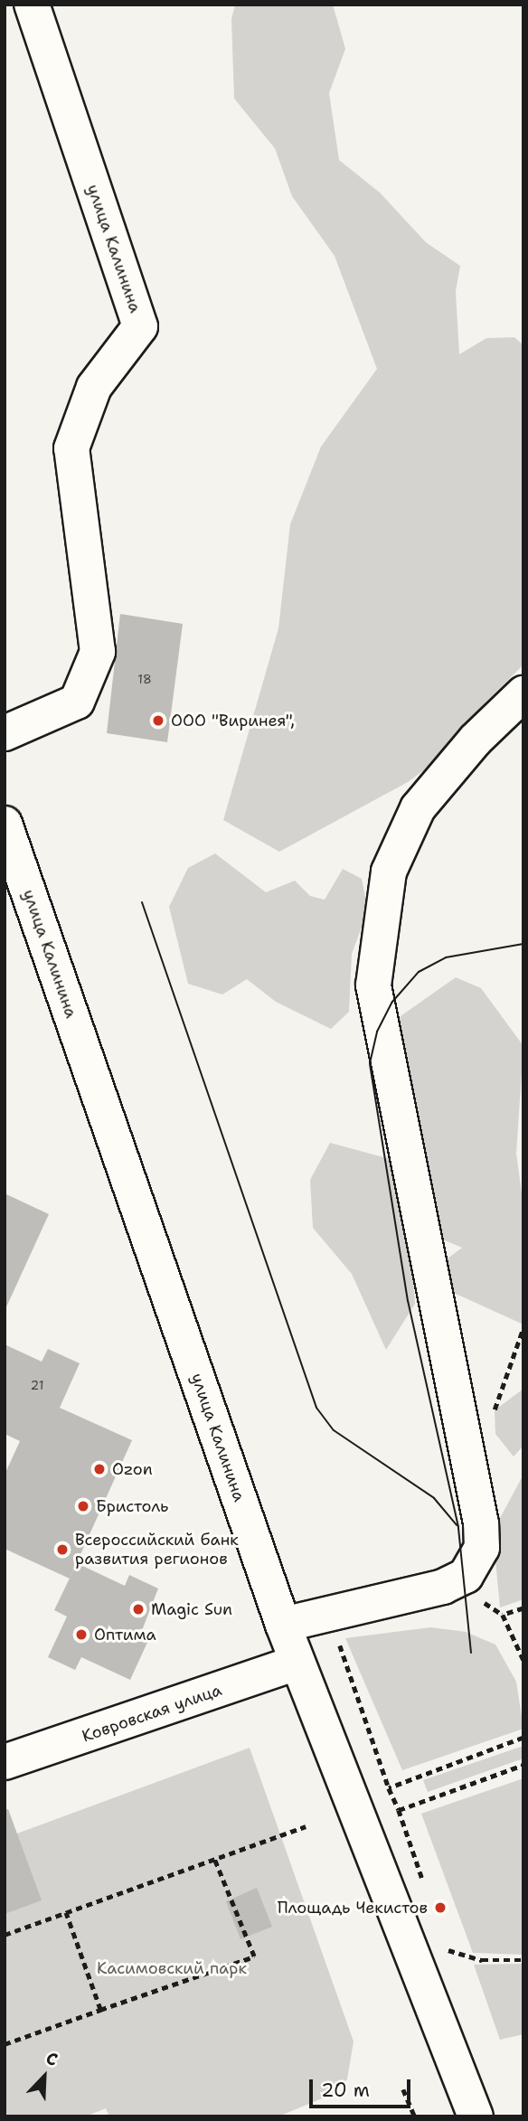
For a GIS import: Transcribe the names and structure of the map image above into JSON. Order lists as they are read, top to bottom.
{
  "streets": {
    "street": ["улица Калинина", "Ковровская улица"]
  },
  "crossings": [
    ["улица Калинина", "Ковровская улица"]
  ],
  "parks": ["Касимовский парк"],
  "places": [
    "ООО \"Виринея\",",
    "Ozon",
    "Бристоль",
    "Всероссийский банк развития регионов",
    "Magic Sun",
    "Оптима",
    "Площадь Чекистов"
  ],
  "house_numbers": ["18", "21"],
  "scale_bar": "20 m",
  "north": "top right"
}
